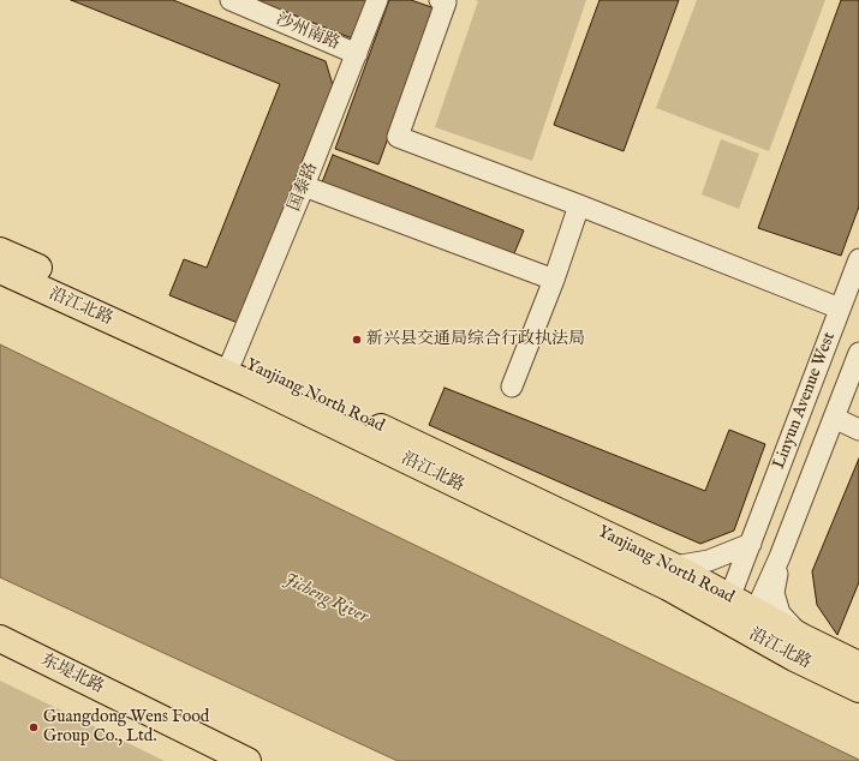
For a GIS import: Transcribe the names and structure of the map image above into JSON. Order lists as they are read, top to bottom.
{
  "streets": {
    "main road": ["沿江北路", "Yanjiang North Road", "东堤北路"],
    "street": ["沙州南路", "国泰路", "Linyun Avenue West"]
  },
  "crossings": [
    ["沙州南路", "国泰路"],
    ["国泰路", "沿江北路"],
    ["国泰路", "Yanjiang North Road"],
    ["沿江北路", "Yanjiang North Road"],
    ["沿江北路", "Linyun Avenue West"],
    ["Yanjiang North Road", "Linyun Avenue West"]
  ],
  "water": ["Jicheng River"],
  "places": ["新兴县交通局综合行政执法局", "Guangdong Wens Food Group Co., Ltd."]
}
